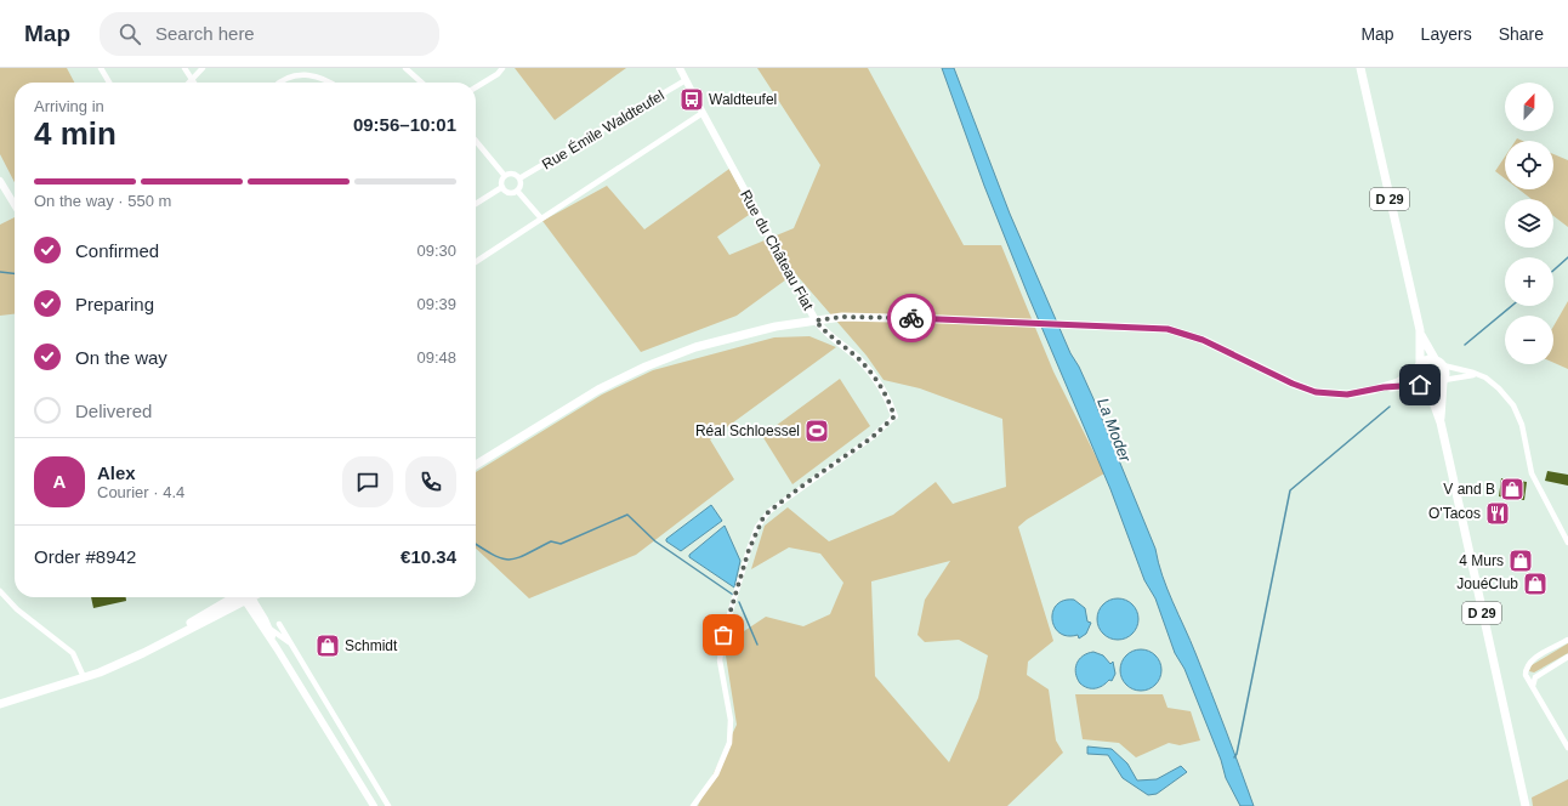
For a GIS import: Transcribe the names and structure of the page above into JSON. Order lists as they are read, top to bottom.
{
  "streets": {
    "main road": ["D 29"],
    "street": ["Rue Émile Waldteufel", "Rue du Château Fiat"]
  },
  "crossings": [
    ["Rue Émile Waldteufel", "Rue du Château Fiat"]
  ],
  "water": ["La Moder"],
  "places": {
    "bus stop": ["Waldteufel"],
    "sports": ["Réal Schloessel"],
    "shop": [
      "V and B",
      "4 Murs",
      "JouéClub",
      "Schmidt"
    ],
    "restaurant": ["O'Tacos"]
  },
  "north": "top",
  "page": {
    "header": "Map",
    "search": "Search here",
    "nav": ["Map", "Layers", "Share"],
    "map_buttons": ["+", "−"],
    "heading": ["4 min", "Arriving in", "09:56–10:01"],
    "panel": [
      "Alex",
      "Courier · 4.4",
      "Order #8942",
      "€10.34"
    ],
    "bar": "On the way · 550 m",
    "list": [
      ["Confirmed", "09:30"],
      ["Preparing", "09:39"],
      ["On the way", "09:48"],
      "Delivered"
    ],
    "round": "A"
  }
}
